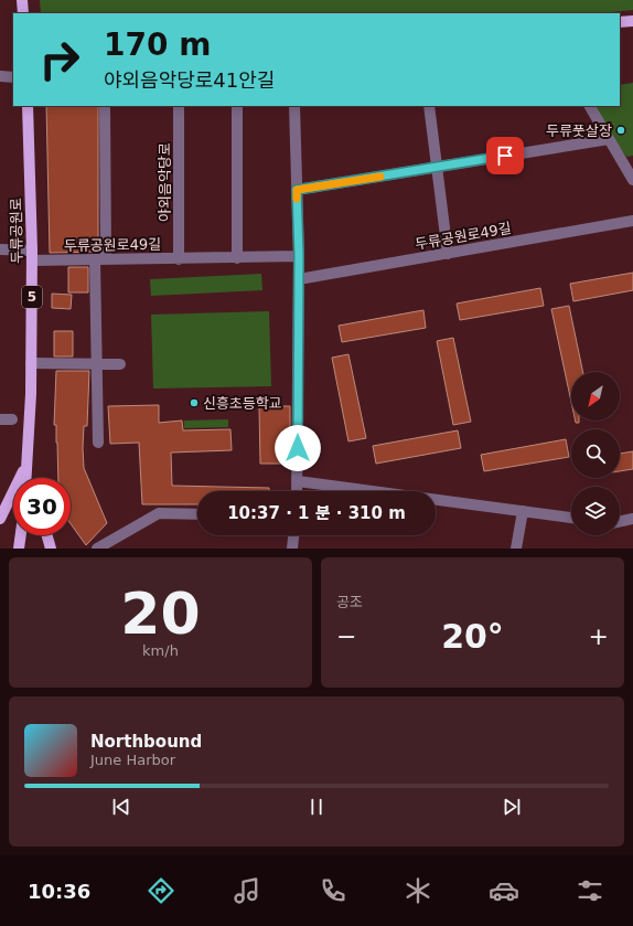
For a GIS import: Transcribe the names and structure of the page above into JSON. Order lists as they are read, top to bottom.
{
  "streets": {
    "main road": ["두류공원로", "5"],
    "street": ["야외음악당로", "두류공원로49길"]
  },
  "crossings": [
    ["야외음악당로", "두류공원로49길"],
    ["두류공원로", "두류공원로49길"]
  ],
  "places": ["두류풋살장", "신흥초등학교"],
  "north": "bottom left",
  "page": {
    "turn": ["170 m", "야외음악당로41안길"],
    "limit": "30",
    "trip": "10:37 · 1 분 · 310 m",
    "tile": [
      ["20", "km/h"],
      "공조"
    ],
    "heat": ["−", "20°", "+"],
    "song": ["Northbound", "June Harbor"],
    "tabs": "10:36"
  }
}
